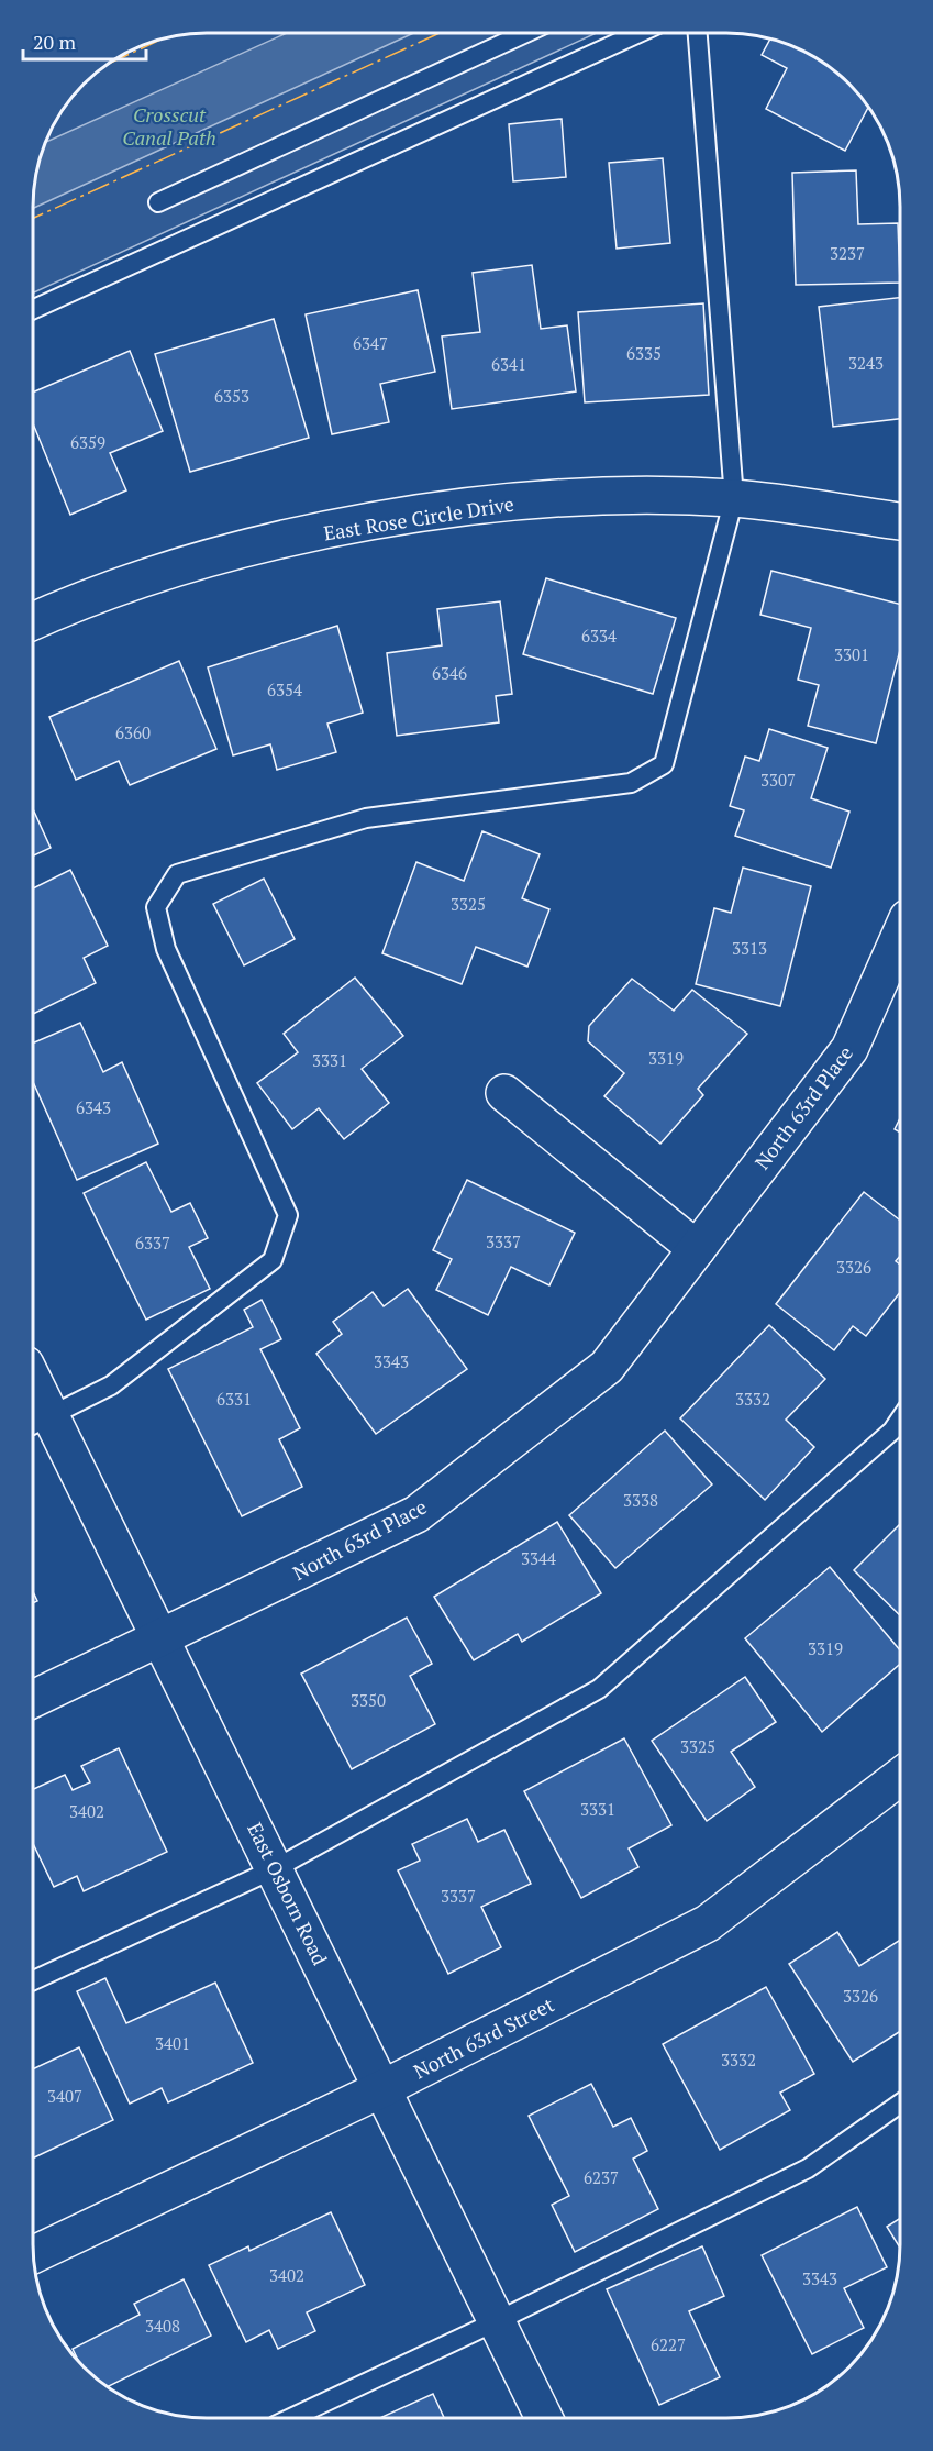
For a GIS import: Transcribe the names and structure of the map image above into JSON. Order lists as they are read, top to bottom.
{
  "streets": {
    "street": [
      "East Rose Circle Drive",
      "North 63rd Place",
      "East Osborn Road",
      "North 63rd Street"
    ]
  },
  "crossings": [
    ["North 63rd Place", "East Osborn Road"],
    ["East Osborn Road", "North 63rd Street"]
  ],
  "parks": ["Crosscut Canal Path"],
  "house_numbers": [
    "3237",
    "6347",
    "6335",
    "3243",
    "6341",
    "6353",
    "6359",
    "6334",
    "3301",
    "6346",
    "6354",
    "6360",
    "3307",
    "3325",
    "3313",
    "3319",
    "3331",
    "6343",
    "3337",
    "6337",
    "3326",
    "3343",
    "6331",
    "3332",
    "3338",
    "3344",
    "3319",
    "3350",
    "3325",
    "3331",
    "3402",
    "3337",
    "3326",
    "3401",
    "3332",
    "3407",
    "6237",
    "3402",
    "3343",
    "3408",
    "6227"
  ],
  "scale_bar": "20 m"
}
